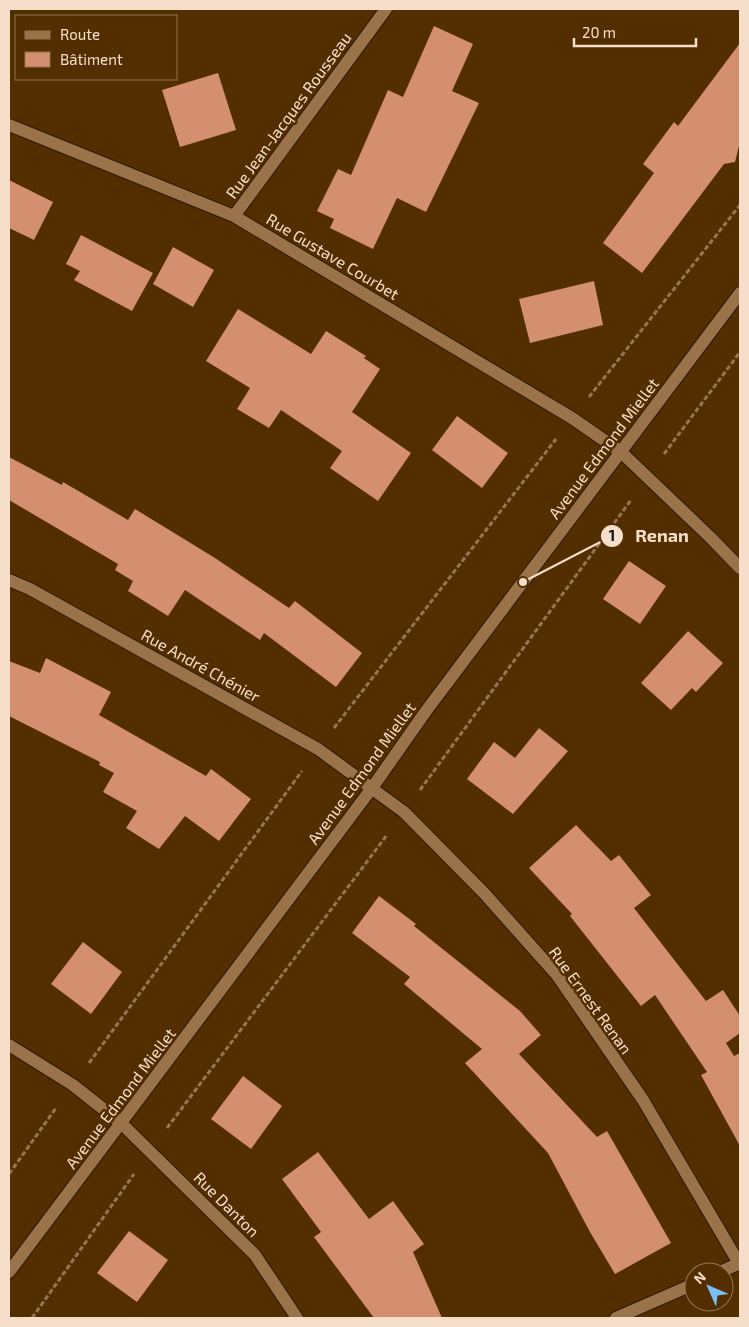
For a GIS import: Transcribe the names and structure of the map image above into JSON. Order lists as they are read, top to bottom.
{
  "streets": {
    "street": [
      "Rue Jean-Jacques Rousseau",
      "Rue Gustave Courbet",
      "Avenue Edmond Miellet",
      "Rue André Chénier",
      "Rue Ernest Renan",
      "Rue Danton"
    ]
  },
  "crossings": [
    ["Rue Jean-Jacques Rousseau", "Rue Gustave Courbet"],
    ["Rue Gustave Courbet", "Avenue Edmond Miellet"],
    ["Avenue Edmond Miellet", "Rue André Chénier"],
    ["Avenue Edmond Miellet", "Rue Ernest Renan"],
    ["Avenue Edmond Miellet", "Rue Danton"],
    ["Rue André Chénier", "Rue Ernest Renan"]
  ],
  "places": ["Renan"],
  "legend": ["Route", "Bâtiment"],
  "scale_bar": "20 m",
  "north": "top left"
}
